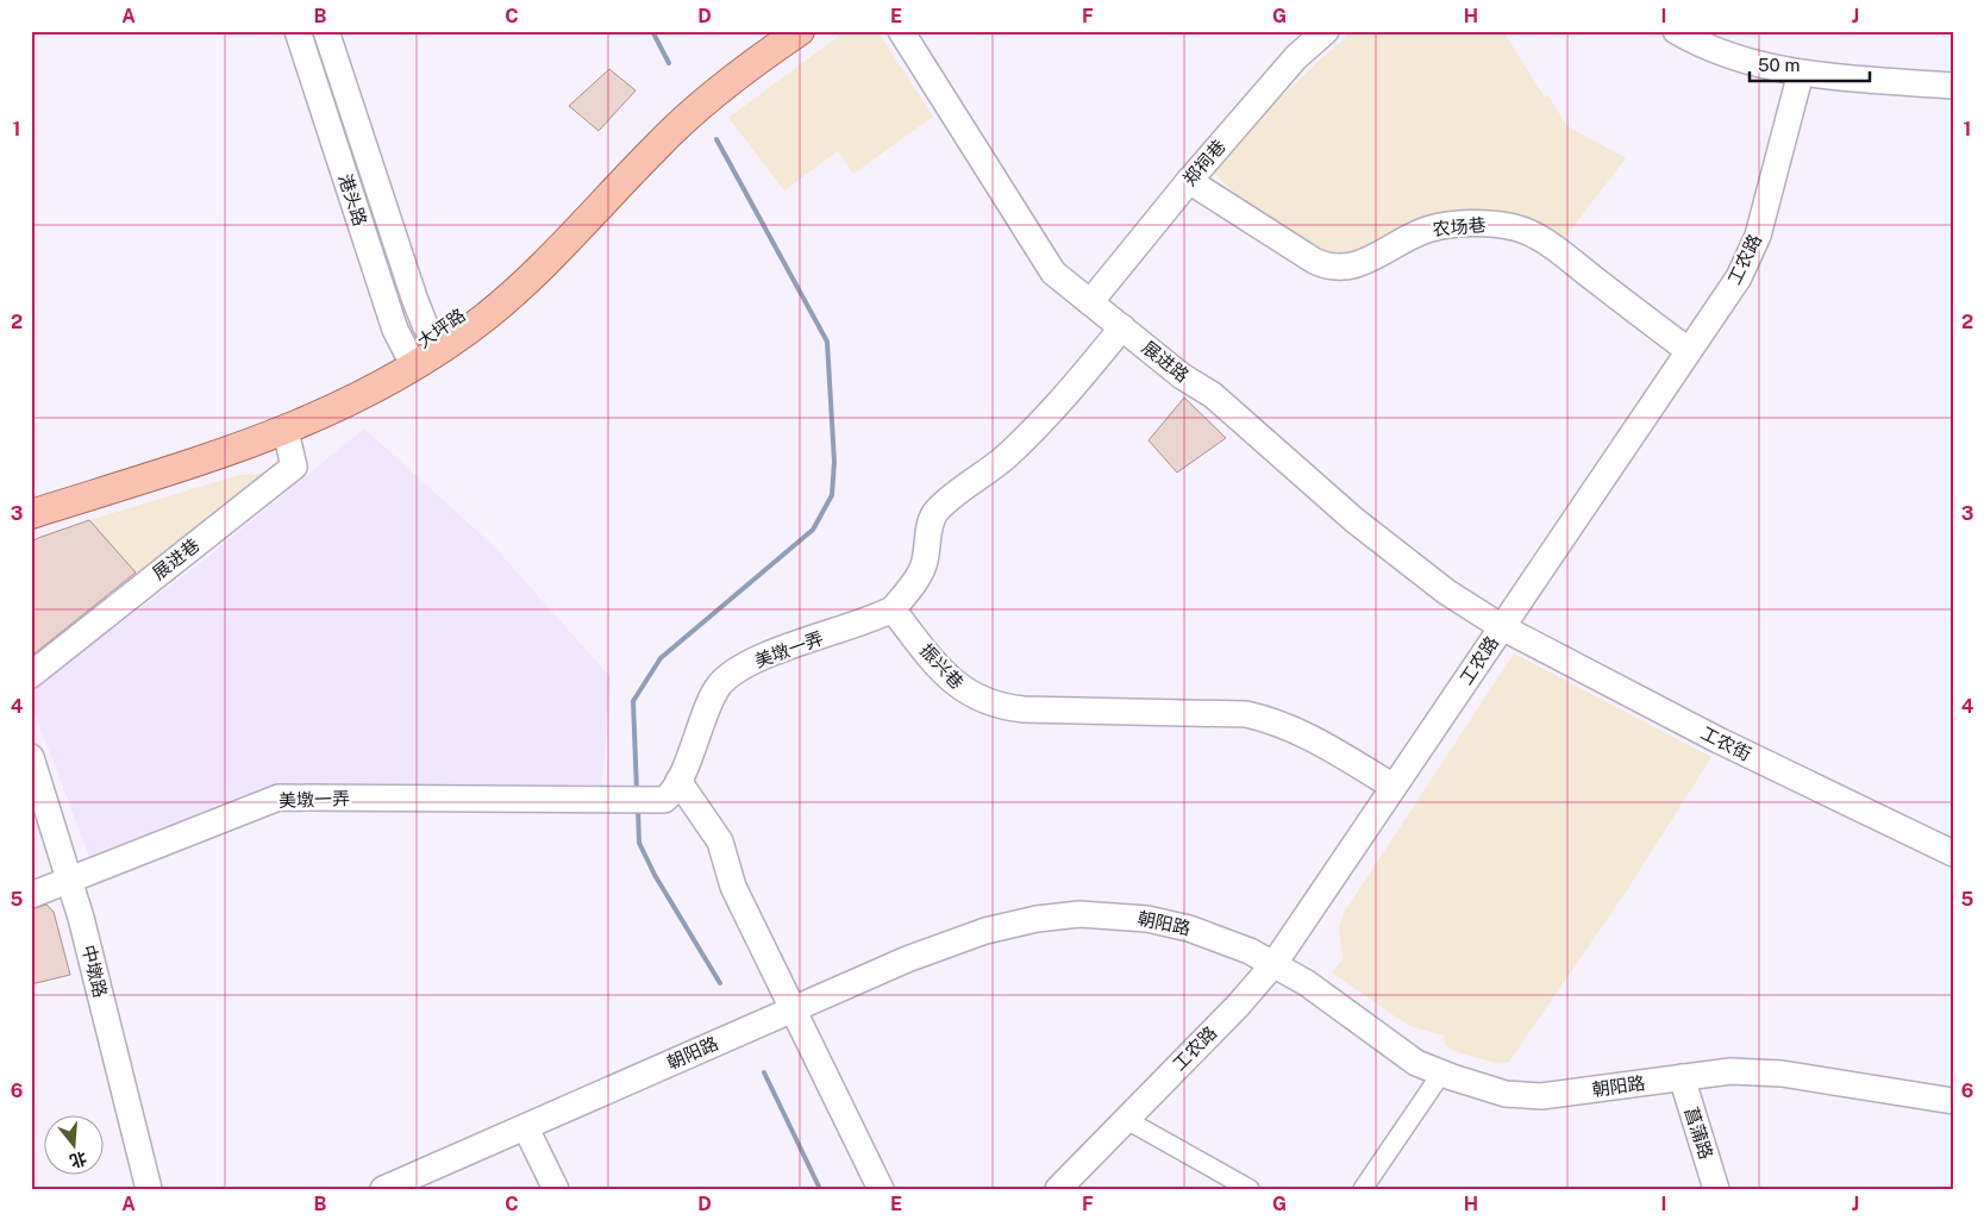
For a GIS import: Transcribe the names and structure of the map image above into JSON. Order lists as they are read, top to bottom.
{
  "streets": {
    "main road": ["大坪路"],
    "street": [
      "郑祠巷",
      "港头路",
      "农场巷",
      "工农路",
      "展进路",
      "展进巷",
      "美墩一弄",
      "振兴巷",
      "工农街",
      "朝阳路",
      "中墩路",
      "菖蒲路"
    ]
  },
  "crossings": [
    ["郑祠巷", "农场巷"],
    ["郑祠巷", "展进路"],
    ["港头路", "大坪路"],
    ["农场巷", "工农路"],
    ["工农路", "展进路"],
    ["工农路", "振兴巷"],
    ["工农路", "工农街"],
    ["工农路", "朝阳路"],
    ["展进路", "工农街"],
    ["美墩一弄", "振兴巷"],
    ["美墩一弄", "中墩路"],
    ["朝阳路", "菖蒲路"]
  ],
  "scale_bar": "50 m",
  "north": "bottom",
  "grid": {
    "columns": [
      "A",
      "B",
      "C",
      "D",
      "E",
      "F",
      "G",
      "H",
      "I",
      "J"
    ],
    "rows": [
      "1",
      "2",
      "3",
      "4",
      "5",
      "6"
    ]
  }
}
